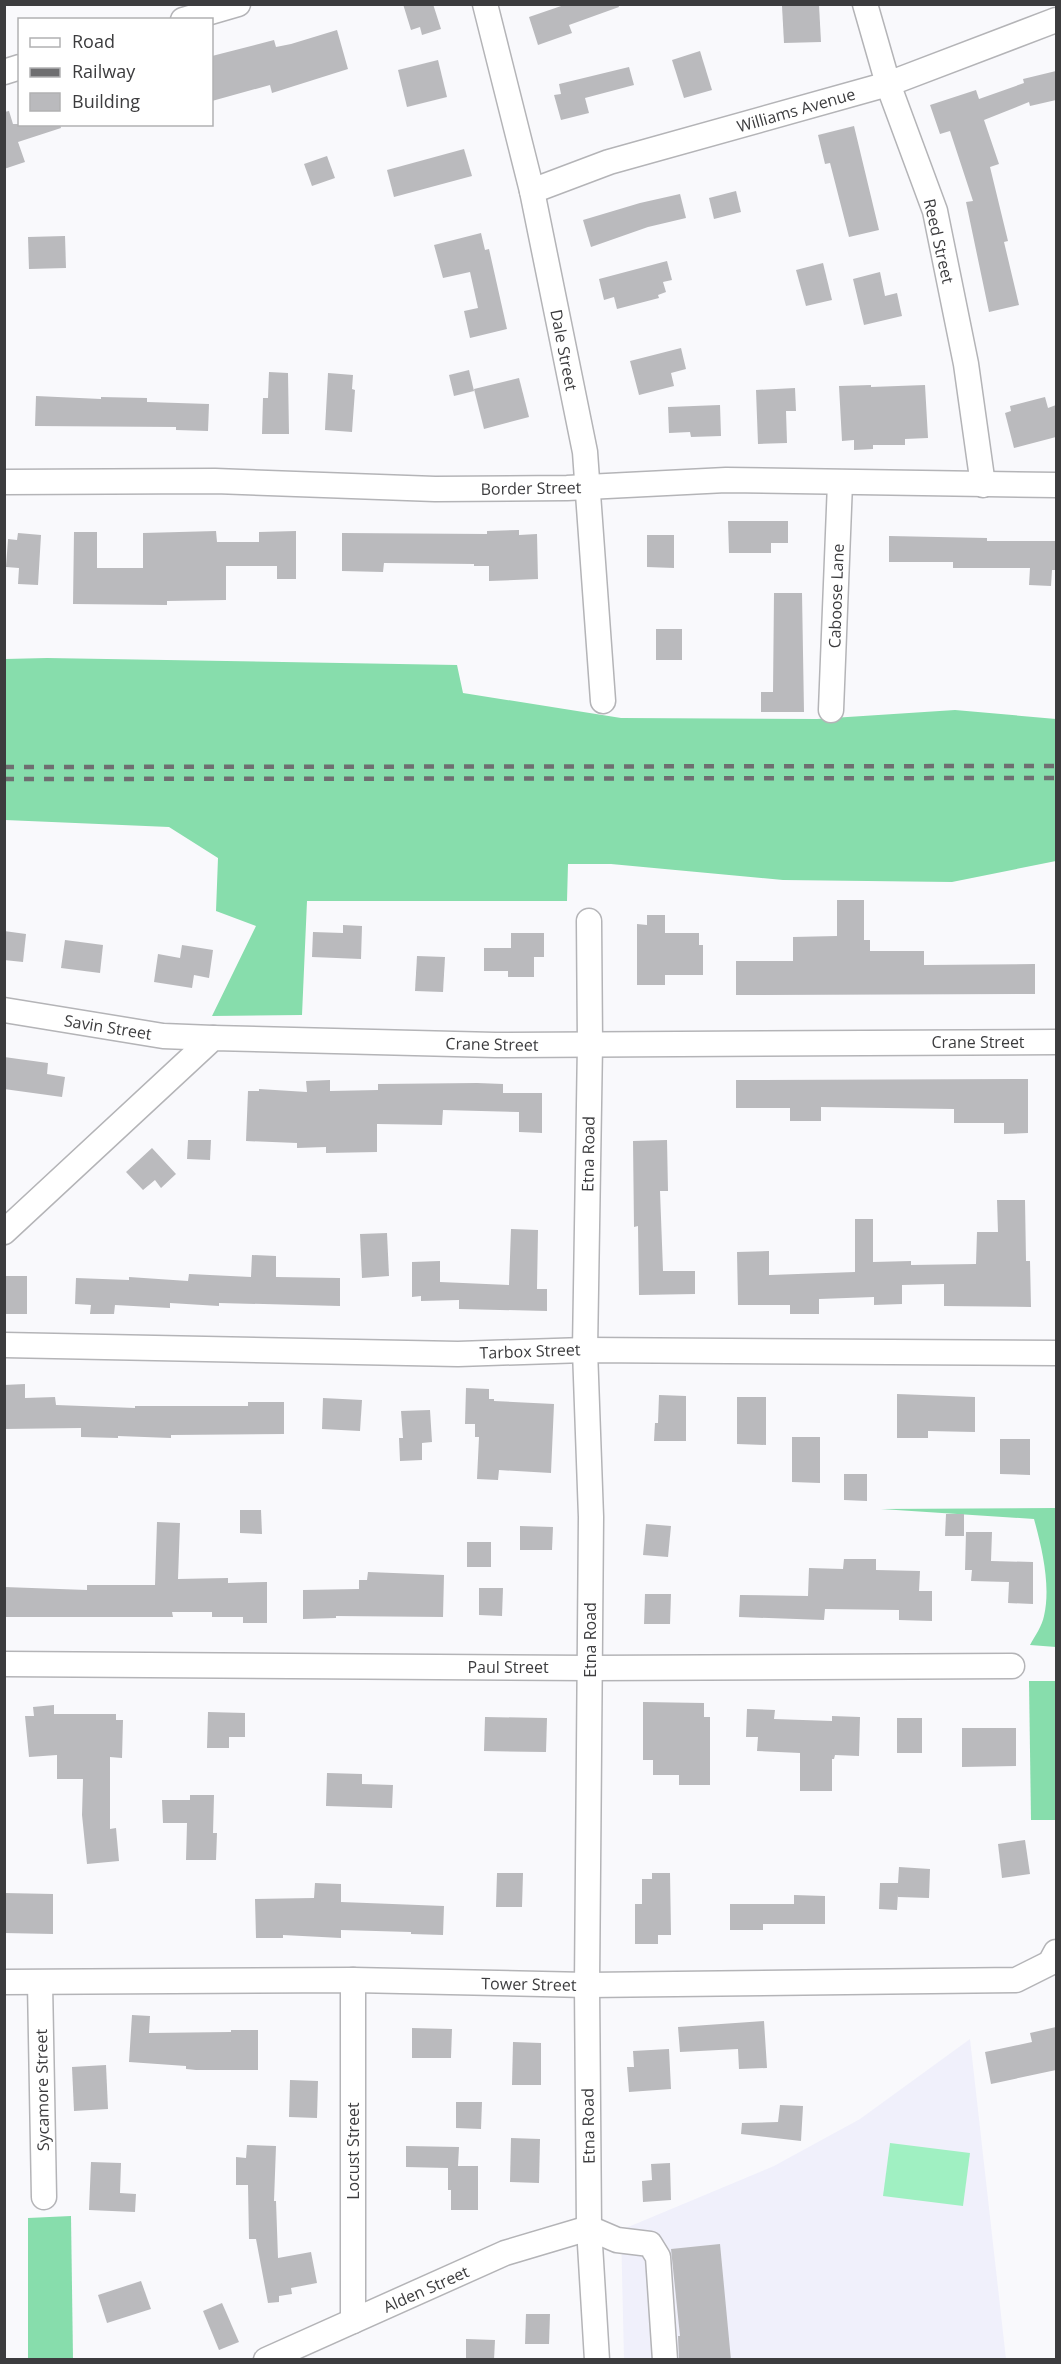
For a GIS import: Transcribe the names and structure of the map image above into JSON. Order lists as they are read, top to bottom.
{
  "streets": {
    "street": [
      "Williams Avenue",
      "Reed Street",
      "Dale Street",
      "Border Street",
      "Caboose Lane",
      "Savin Street",
      "Crane Street",
      "Etna Road",
      "Tarbox Street",
      "Paul Street",
      "Tower Street",
      "Sycamore Street",
      "Locust Street",
      "Alden Street"
    ]
  },
  "crossings": [
    ["Williams Avenue", "Reed Street"],
    ["Williams Avenue", "Dale Street"],
    ["Reed Street", "Border Street"],
    ["Dale Street", "Border Street"],
    ["Border Street", "Caboose Lane"],
    ["Savin Street", "Crane Street"],
    ["Crane Street", "Etna Road"],
    ["Etna Road", "Tarbox Street"],
    ["Etna Road", "Paul Street"],
    ["Etna Road", "Tower Street"],
    ["Etna Road", "Alden Street"],
    ["Tower Street", "Sycamore Street"],
    ["Tower Street", "Locust Street"],
    ["Locust Street", "Alden Street"]
  ],
  "legend": ["Road", "Railway", "Building"]
}
